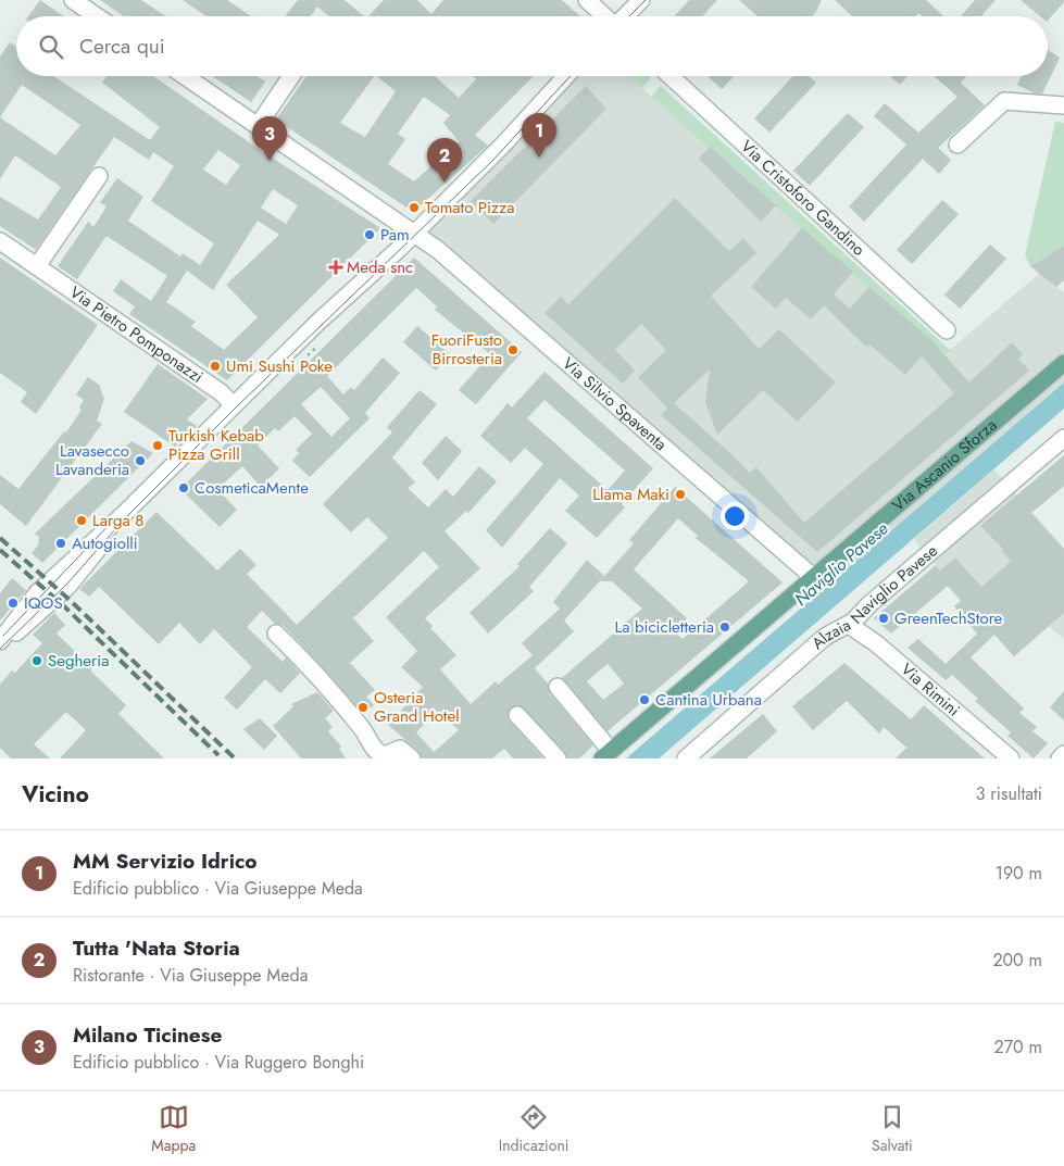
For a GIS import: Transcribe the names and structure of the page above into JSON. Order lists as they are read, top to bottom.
{
  "streets": {
    "main road": ["Via Ascanio Sforza"],
    "street": [
      "Via Cristoforo Gandino",
      "Via Pietro Pomponazzi",
      "Via Silvio Spaventa",
      "Alzaia Naviglio Pavese",
      "Via Rimini"
    ]
  },
  "crossings": [
    ["Via Silvio Spaventa", "Via Ascanio Sforza"],
    ["Alzaia Naviglio Pavese", "Via Rimini"]
  ],
  "water": ["Naviglio Pavese"],
  "places": {
    "other": [
      "Tomato Pizza",
      "Pam",
      "FuoriFusto Birrosteria",
      "Umi Sushi Poke",
      "Turkish Kebab Pizza Grill",
      "Lavasecco Lavanderia",
      "CosmeticaMente",
      "Llama Maki",
      "Larga 8",
      "Autogiolli",
      "IQOS",
      "GreenTechStore",
      "La bicicletteria",
      "Segheria",
      "Cantina Urbana",
      "Osteria Grand Hotel"
    ],
    "health": ["Meda snc"]
  },
  "page": {
    "search": "Cerca qui",
    "pins": ["1", "3", "2"],
    "heading": ["Vicino", "3 risultati"],
    "list": [
      {
        "mark": "1",
        "name": "MM Servizio Idrico",
        "note": "Edificio pubblico · Via Giuseppe Meda",
        "value": "190 m"
      },
      {
        "mark": "2",
        "name": "Tutta 'Nata Storia",
        "note": "Ristorante · Via Giuseppe Meda",
        "value": "200 m"
      },
      {
        "mark": "3",
        "name": "Milano Ticinese",
        "note": "Edificio pubblico · Via Ruggero Bonghi",
        "value": "270 m"
      }
    ],
    "nav": ["Mappa", "Indicazioni", "Salvati"]
  }
}
